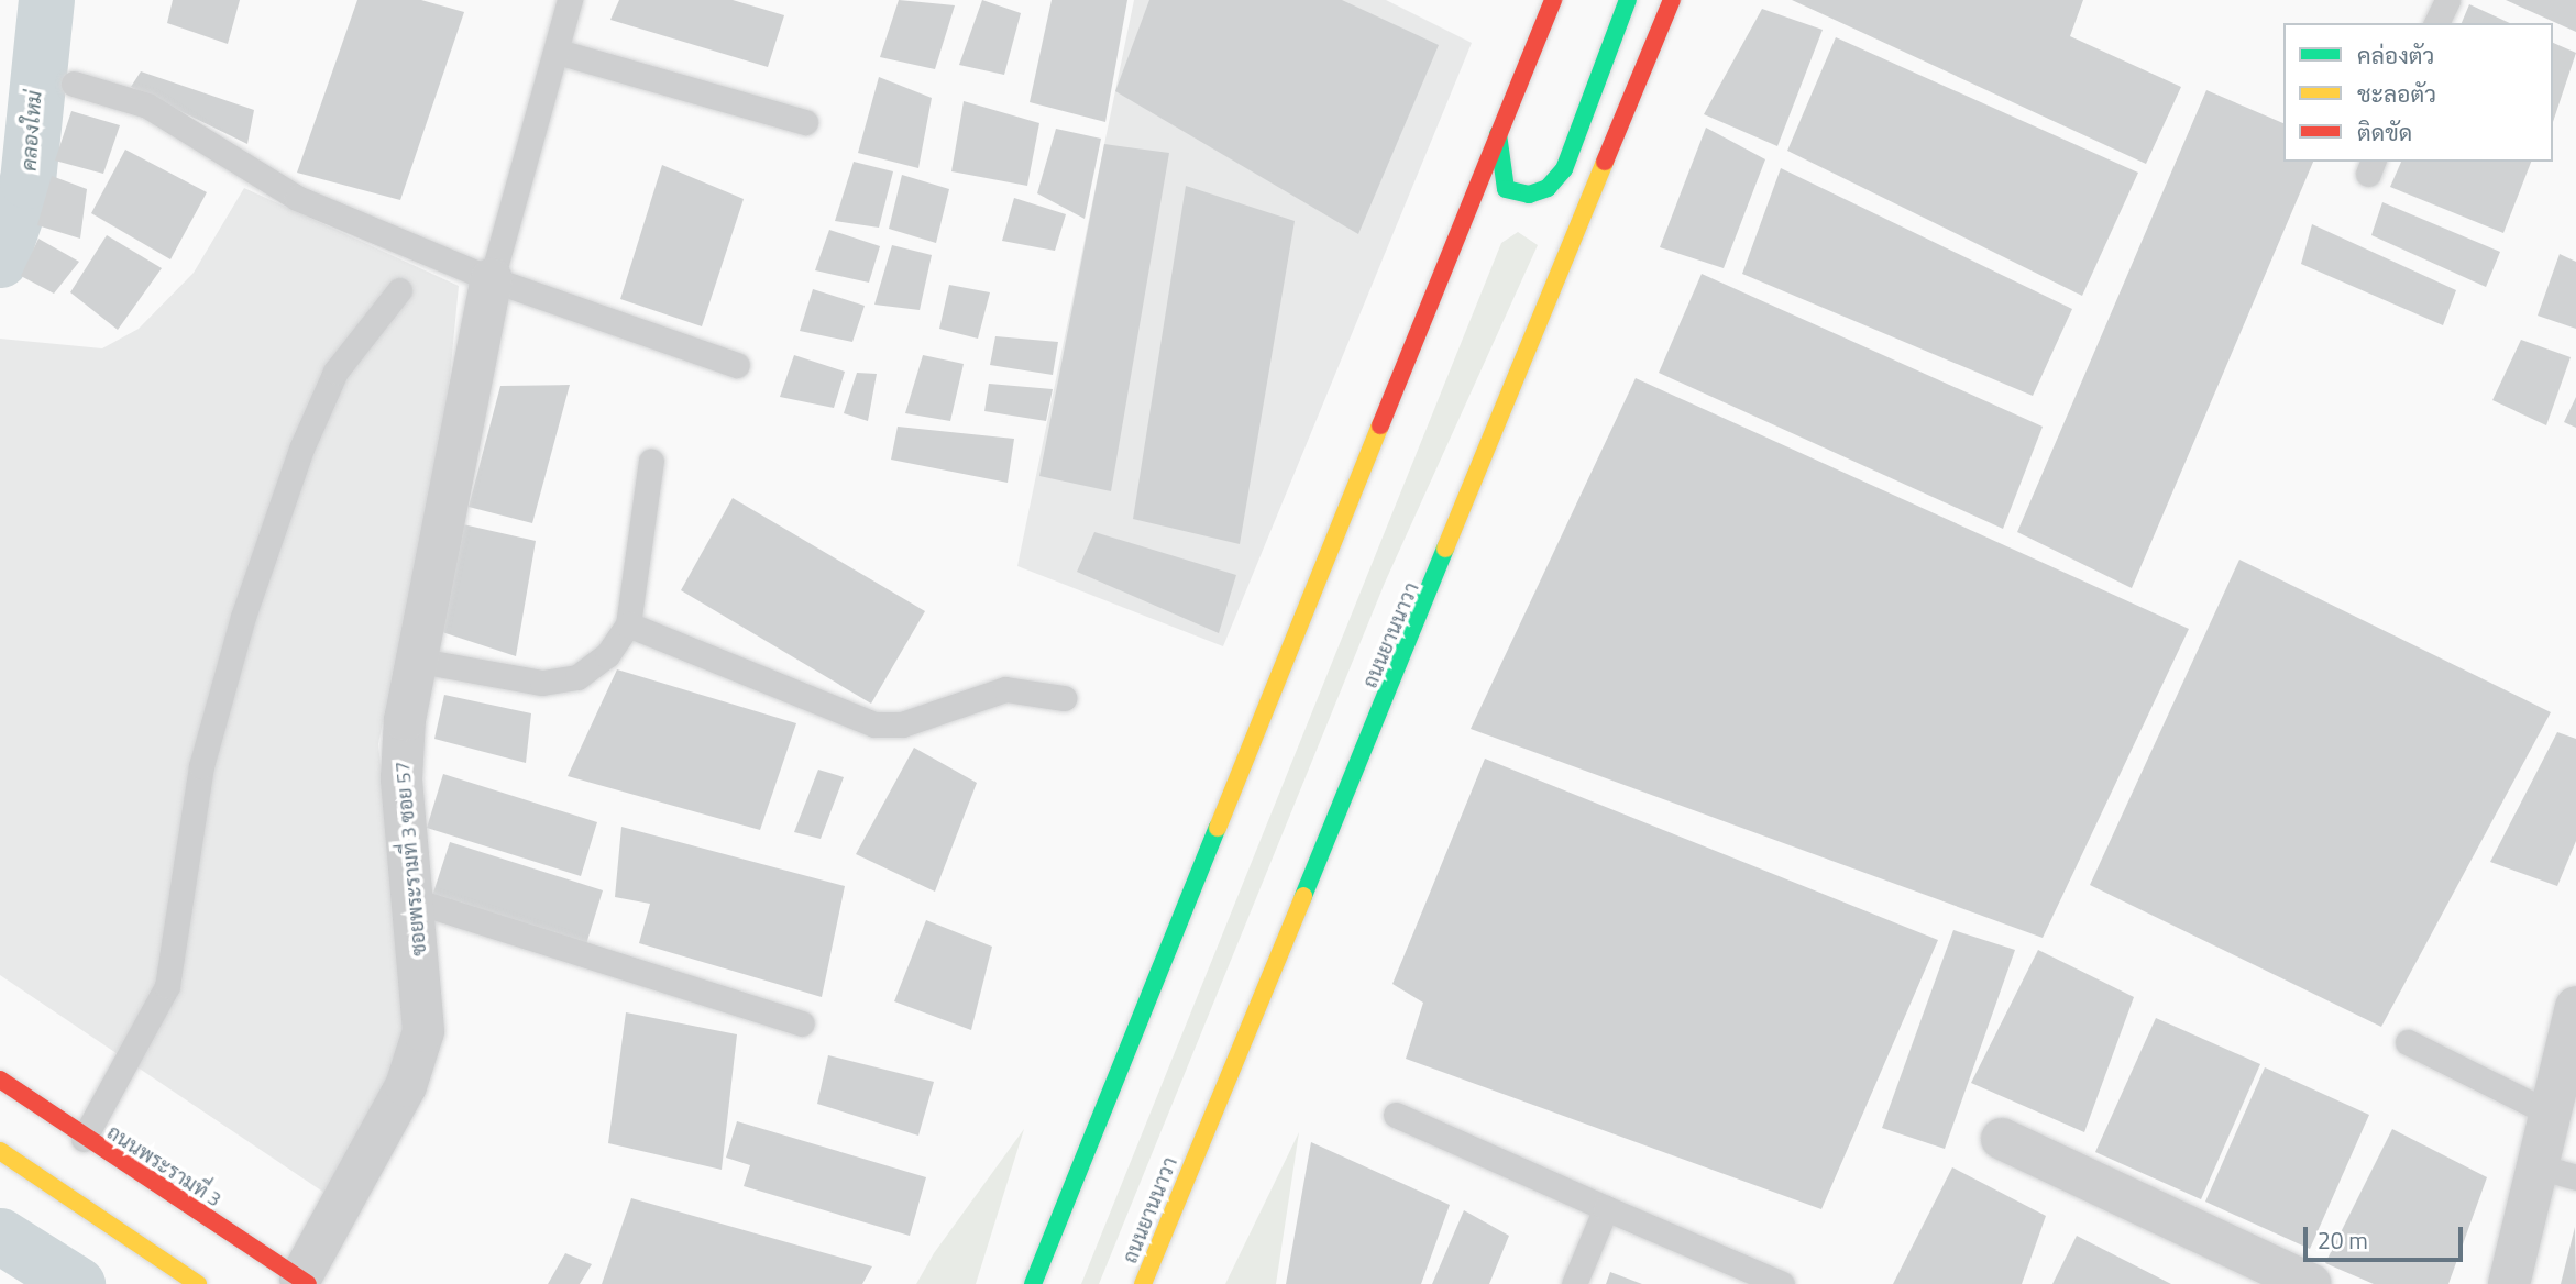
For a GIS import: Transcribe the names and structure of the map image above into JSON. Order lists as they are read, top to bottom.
{
  "streets": {
    "main road": ["ถนนยานนาวา", "ถนนพระรามที่ 3"],
    "street": ["ซอยพระรามที่ 3 ซอย 57"]
  },
  "crossings": [
    ["ซอยพระรามที่ 3 ซอย 57", "ถนนพระรามที่ 3"]
  ],
  "water": ["คลองใหม่"],
  "legend": ["คล่องตัว", "ชะลอตัว", "ติดขัด"],
  "scale_bar": "20 m"
}
